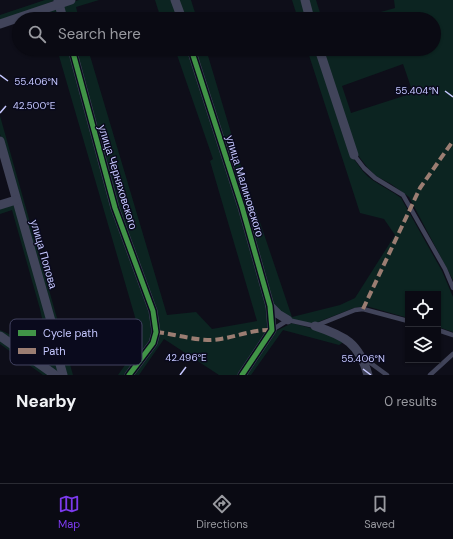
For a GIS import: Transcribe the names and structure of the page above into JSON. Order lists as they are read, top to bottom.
{
  "streets": {
    "street": ["улица Черняховского", "улица Малиновского", "улица Попова"]
  },
  "legend": ["Cycle path", "Path"],
  "page": {
    "search": "Search here",
    "heading": ["Nearby", "0 results"],
    "nav": ["Map", "Directions", "Saved"]
  },
  "coordinates": [
    "55.406°N",
    "55.404°N",
    "42.500°E",
    "42.496°E"
  ]
}
